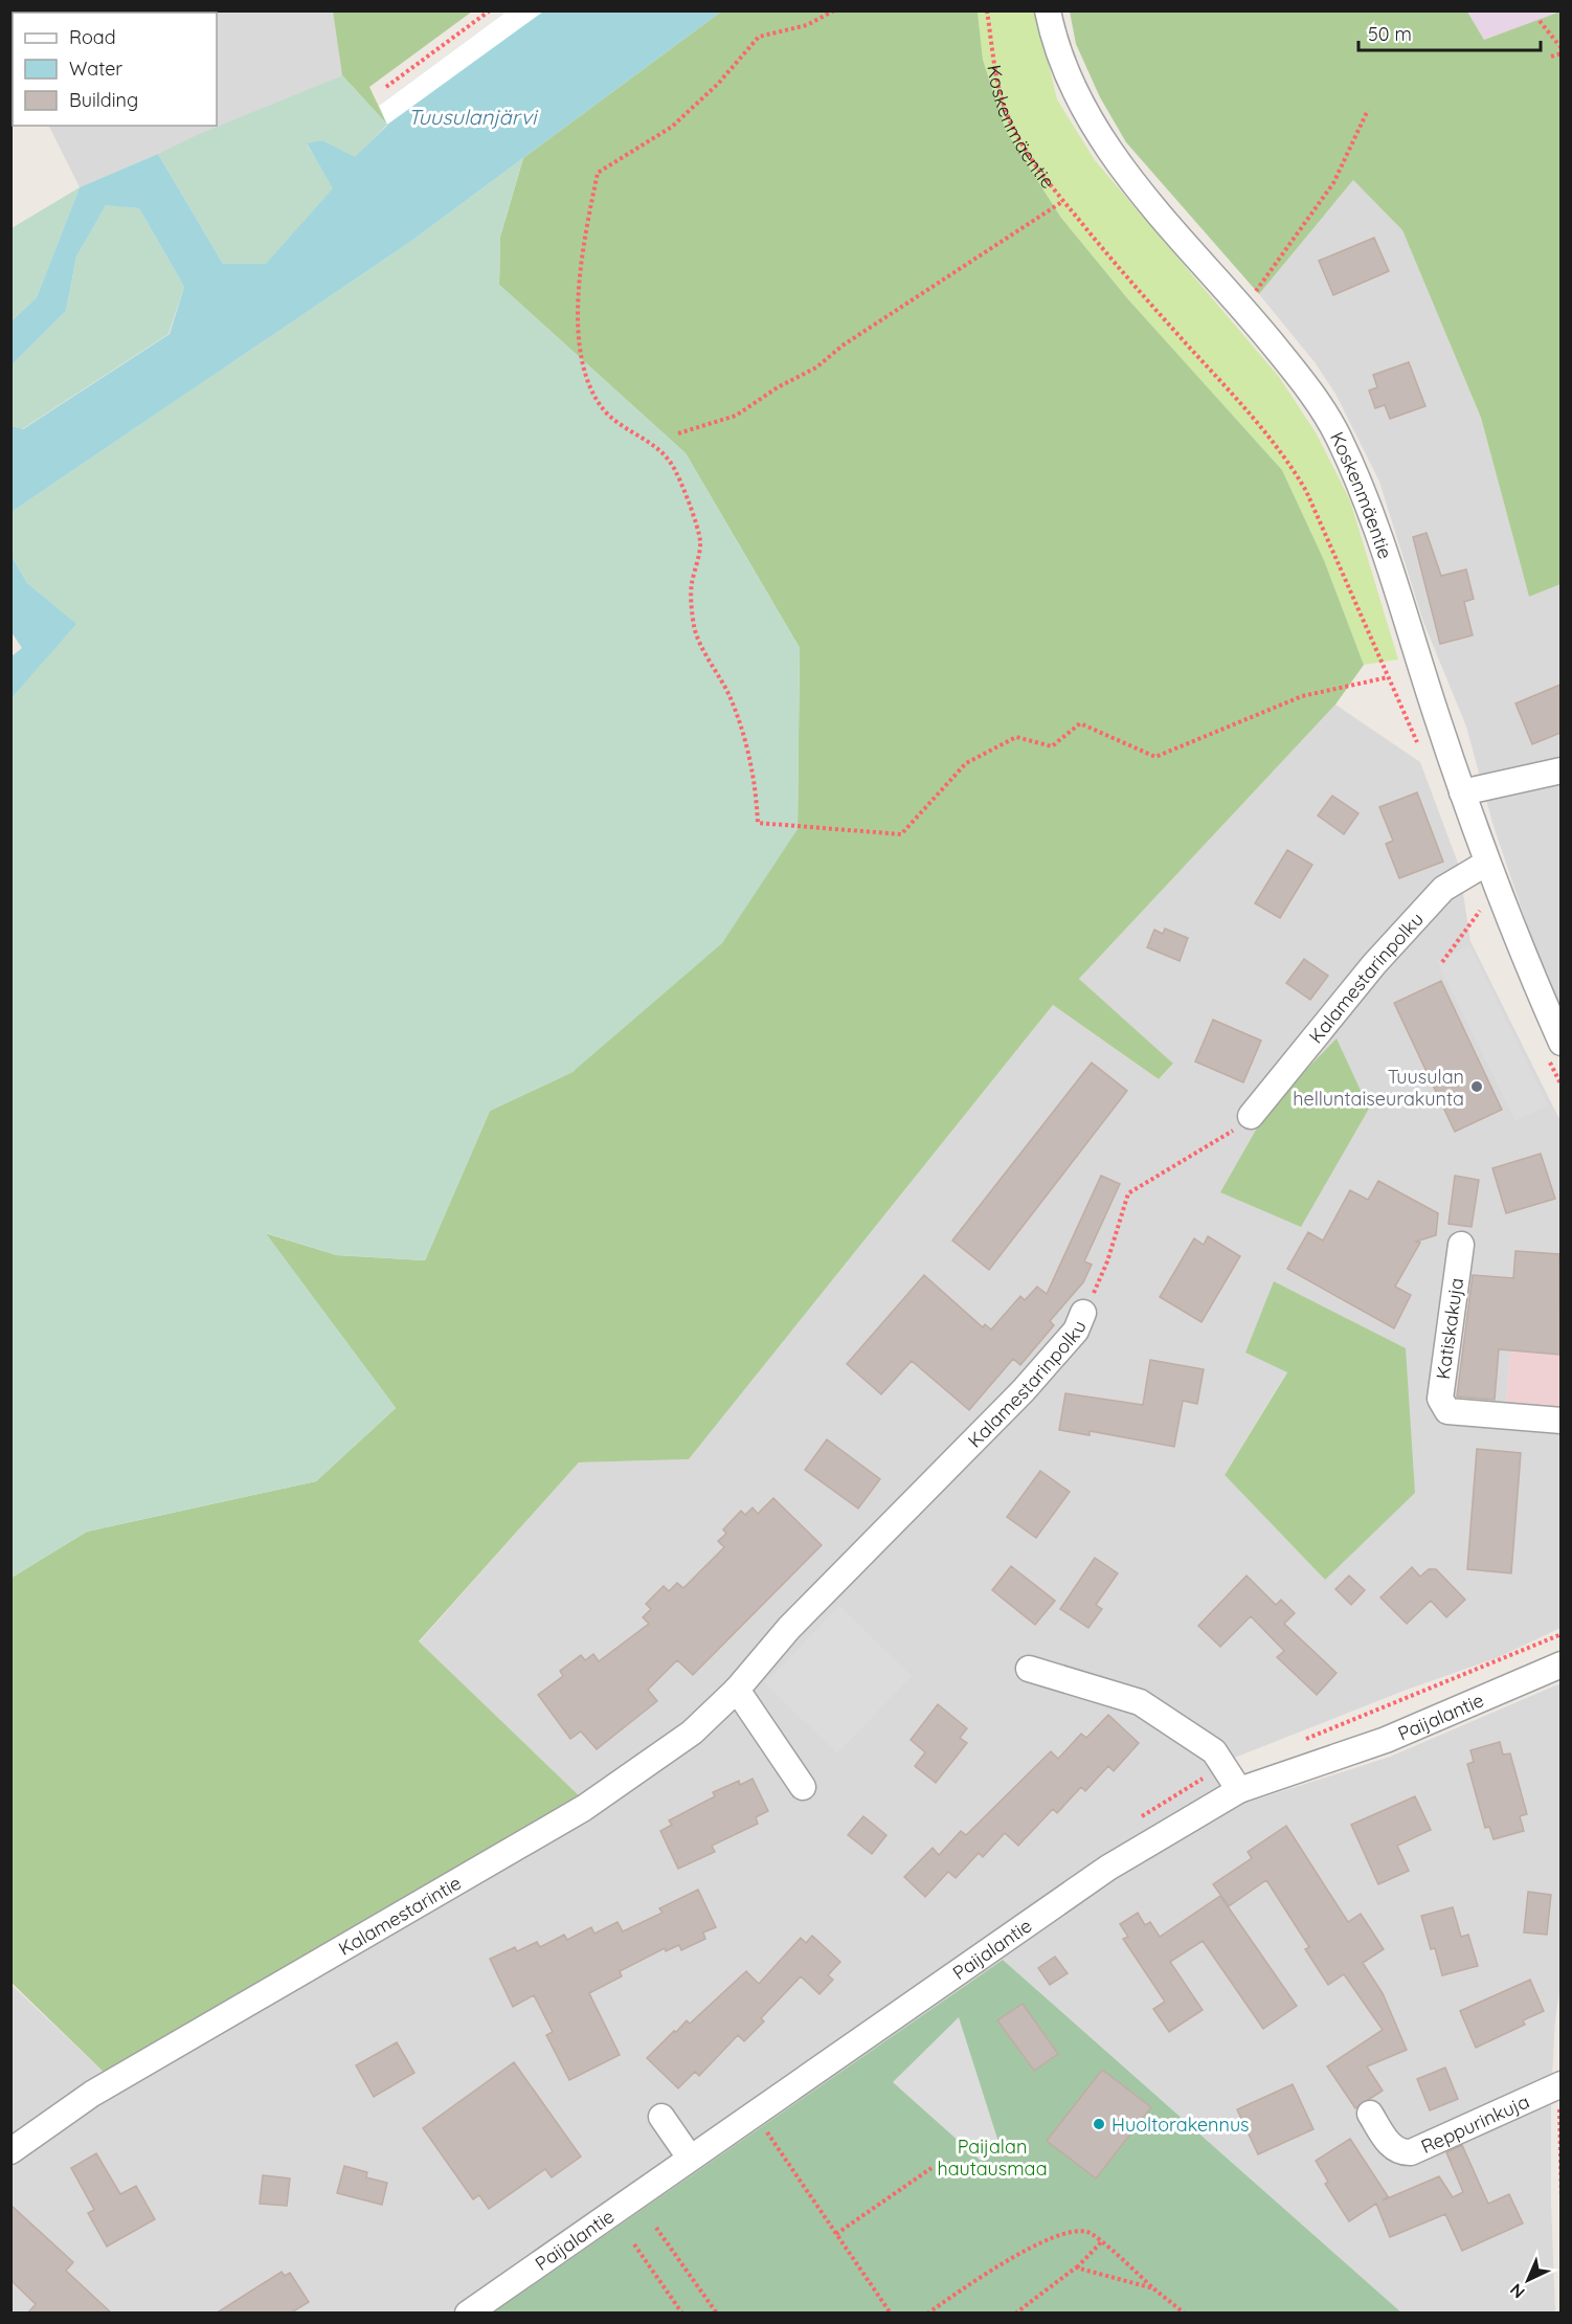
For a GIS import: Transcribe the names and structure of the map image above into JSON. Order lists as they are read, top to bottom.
{
  "streets": {
    "street": [
      "Koskenmäentie",
      "Kalamestarinpolku",
      "Katiskakuja",
      "Paijalantie",
      "Kalamestarintie",
      "Reppurinkuja"
    ]
  },
  "crossings": [
    ["Koskenmäentie", "Kalamestarinpolku"],
    ["Kalamestarinpolku", "Kalamestarintie"]
  ],
  "water": ["Tuusulanjärvi"],
  "parks": ["Paijalan hautausmaa"],
  "places": ["Tuusulan helluntaiseurakunta", "Huoltorakennus"],
  "legend": ["Road", "Water", "Building"],
  "scale_bar": "50 m",
  "north": "bottom left"
}
